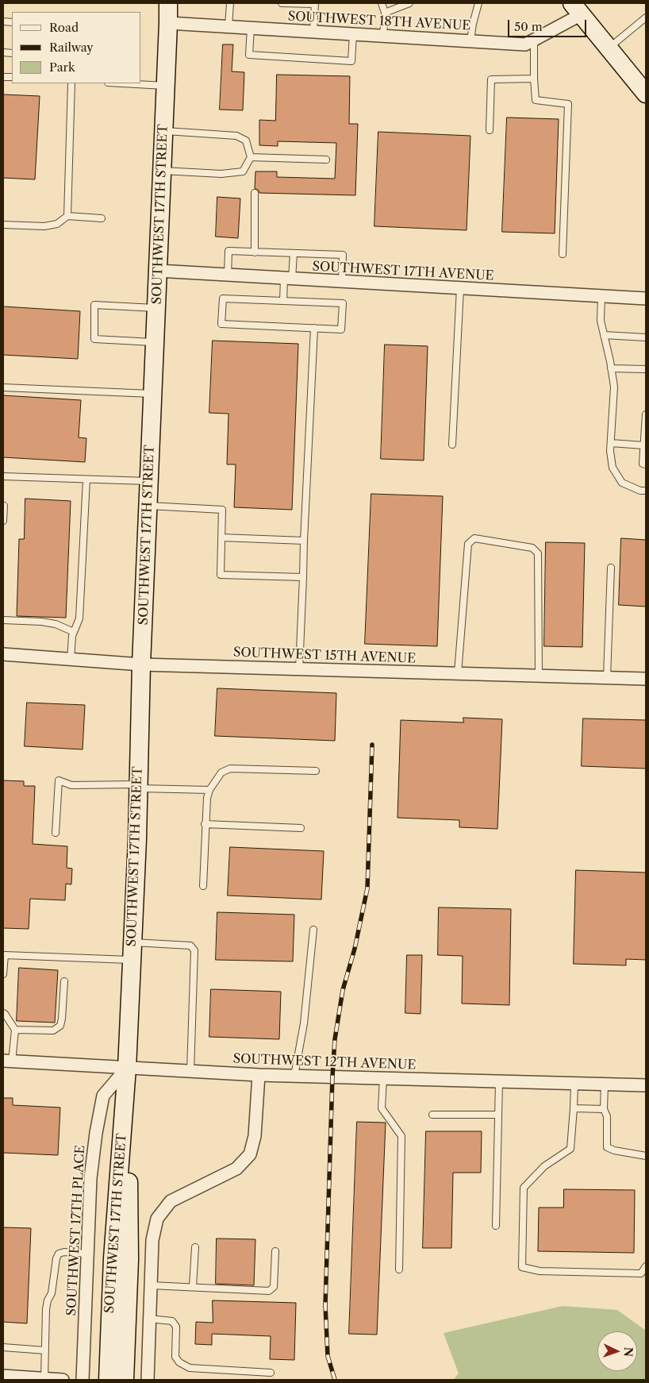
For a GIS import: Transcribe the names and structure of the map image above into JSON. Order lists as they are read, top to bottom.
{
  "streets": {
    "main road": ["SOUTHWEST 17TH STREET"],
    "street": [
      "SOUTHWEST 18TH AVENUE",
      "SOUTHWEST 17TH AVENUE",
      "SOUTHWEST 15TH AVENUE",
      "SOUTHWEST 12TH AVENUE",
      "SOUTHWEST 17TH PLACE"
    ]
  },
  "crossings": [
    ["SOUTHWEST 18TH AVENUE", "SOUTHWEST 17TH STREET"],
    ["SOUTHWEST 17TH STREET", "SOUTHWEST 17TH AVENUE"],
    ["SOUTHWEST 17TH STREET", "SOUTHWEST 15TH AVENUE"],
    ["SOUTHWEST 17TH STREET", "SOUTHWEST 12TH AVENUE"],
    ["SOUTHWEST 17TH STREET", "SOUTHWEST 17TH PLACE"],
    ["SOUTHWEST 12TH AVENUE", "SOUTHWEST 17TH PLACE"]
  ],
  "legend": ["Road", "Railway", "Park"],
  "scale_bar": "50 m",
  "north": "right"
}
